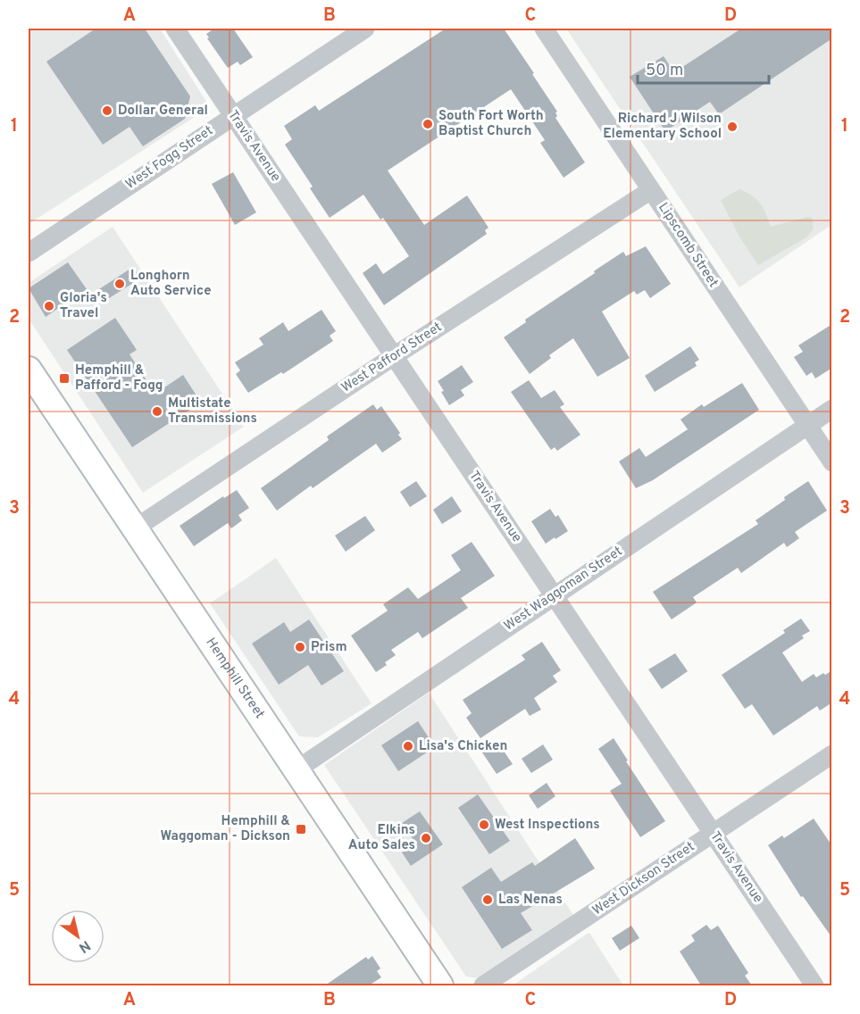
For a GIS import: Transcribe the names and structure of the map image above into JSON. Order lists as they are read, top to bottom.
{
  "streets": {
    "main road": ["Hemphill Street"],
    "street": [
      "Travis Avenue",
      "West Fogg Street",
      "Lipscomb Street",
      "West Pafford Street",
      "West Waggoman Street",
      "West Dickson Street"
    ]
  },
  "crossings": [
    ["Travis Avenue", "West Fogg Street"],
    ["Travis Avenue", "West Pafford Street"],
    ["Travis Avenue", "West Waggoman Street"],
    ["Travis Avenue", "West Dickson Street"],
    ["Lipscomb Street", "West Pafford Street"],
    ["Lipscomb Street", "West Waggoman Street"],
    ["West Pafford Street", "Hemphill Street"],
    ["West Waggoman Street", "Hemphill Street"]
  ],
  "places": {
    "other": [
      "Dollar General",
      "South Fort Worth Baptist Church",
      "Richard J Wilson Elementary School",
      "Longhorn Auto Service",
      "Gloria's Travel",
      "Multistate Transmissions",
      "Prism",
      "Lisa's Chicken",
      "West Inspections",
      "Elkins Auto Sales",
      "Las Nenas"
    ],
    "transit": ["Hemphill & Pafford - Fogg", "Hemphill & Waggoman - Dickson"]
  },
  "scale_bar": "50 m",
  "north": "bottom right",
  "grid": {
    "columns": [
      "A",
      "B",
      "C",
      "D"
    ],
    "rows": [
      "1",
      "2",
      "3",
      "4",
      "5"
    ]
  }
}
